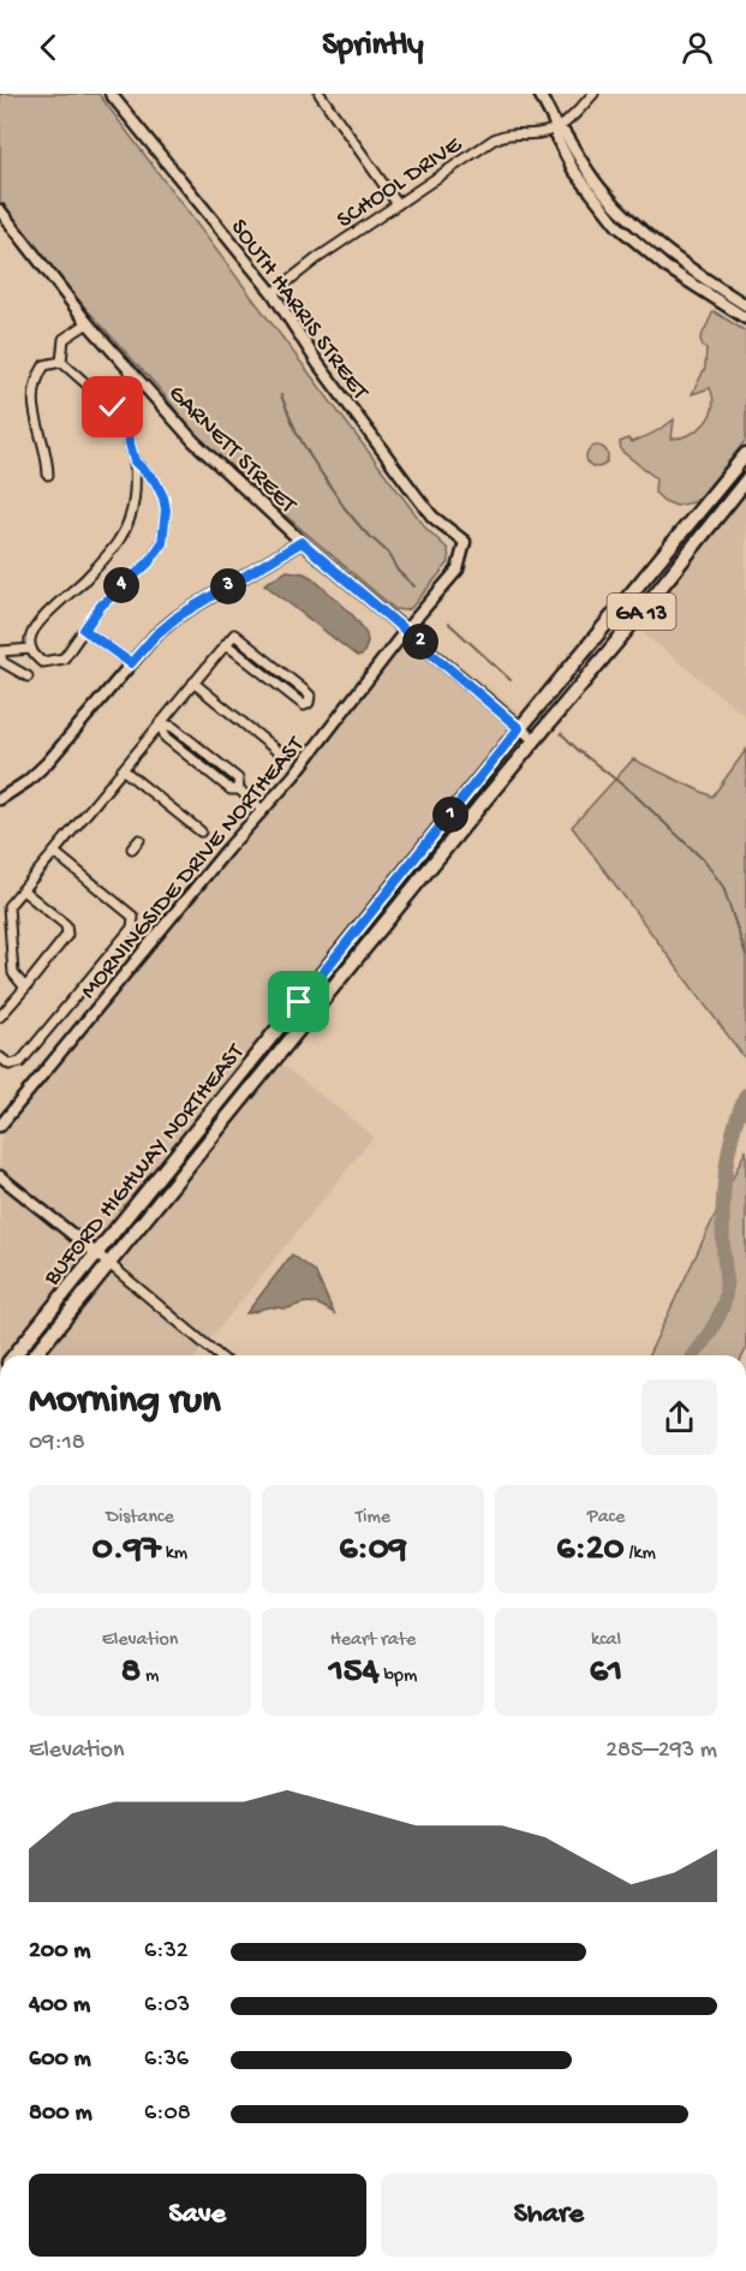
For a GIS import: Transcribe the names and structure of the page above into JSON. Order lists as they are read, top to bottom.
{
  "streets": {
    "main road": ["GA 13", "BUFORD HIGHWAY NORTHEAST"],
    "street": [
      "SCHOOL DRIVE",
      "SOUTH HARRIS STREET",
      "GARNETT STREET",
      "MORNINGSIDE DRIVE NORTHEAST"
    ]
  },
  "crossings": [
    ["SCHOOL DRIVE", "SOUTH HARRIS STREET"],
    ["SOUTH HARRIS STREET", "MORNINGSIDE DRIVE NORTHEAST"],
    ["GARNETT STREET", "MORNINGSIDE DRIVE NORTHEAST"],
    ["GARNETT STREET", "BUFORD HIGHWAY NORTHEAST"]
  ],
  "page": {
    "header": "Sprintly",
    "pins": [
      "4",
      "3",
      "2",
      "1"
    ],
    "heading": ["Morning run", "09:18"],
    "stats": [
      ["Distance", "0.97 km"],
      ["Time", "6:09"],
      ["Pace", "6:20 /km"],
      ["Elevation", "8 m"],
      ["Heart rate", "154 bpm"],
      ["kcal", "61"]
    ],
    "chart": ["Elevation", "285–293 m"],
    "list": [
      {
        "name": "200 m",
        "note": "6:32"
      },
      {
        "name": "400 m",
        "note": "6:03"
      },
      {
        "name": "600 m",
        "note": "6:36"
      },
      {
        "name": "800 m",
        "note": "6:08"
      }
    ],
    "buttons": ["Save", "Share"]
  }
}
